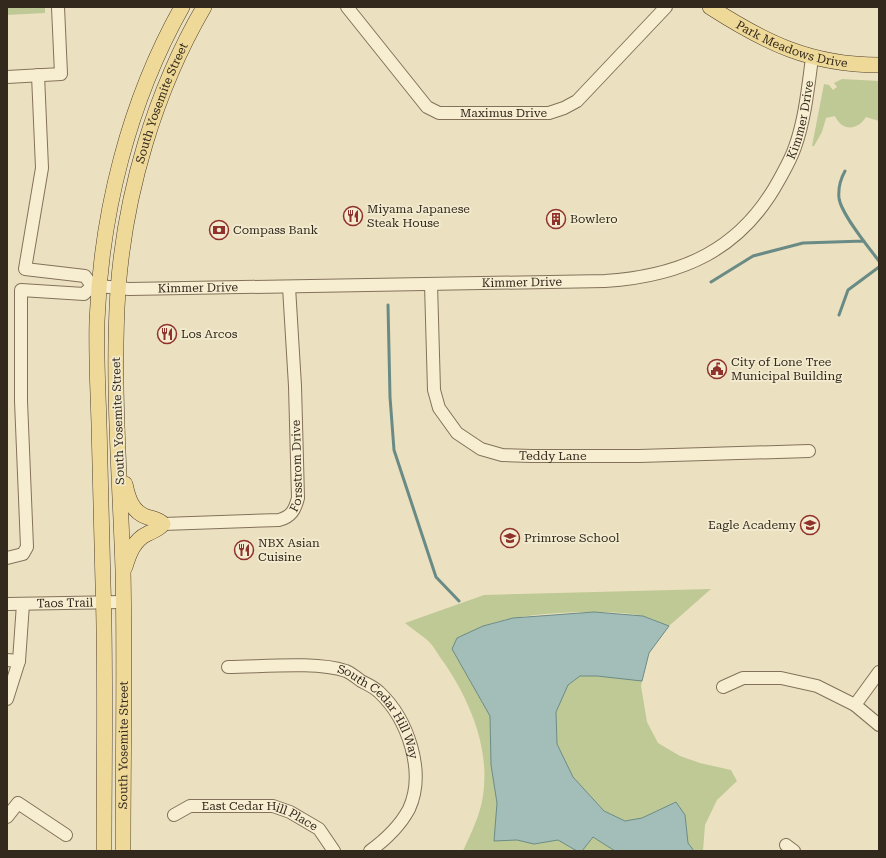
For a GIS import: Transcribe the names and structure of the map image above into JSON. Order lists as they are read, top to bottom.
{
  "streets": {
    "main road": ["Park Meadows Drive", "South Yosemite Street"],
    "street": [
      "Maximus Drive",
      "Kimmer Drive",
      "Teddy Lane",
      "Forsstrom Drive",
      "Taos Trail",
      "South Cedar Hill Way",
      "East Cedar Hill Place"
    ]
  },
  "crossings": [
    ["Park Meadows Drive", "Kimmer Drive"],
    ["South Yosemite Street", "Kimmer Drive"],
    ["South Yosemite Street", "Taos Trail"],
    ["Kimmer Drive", "Teddy Lane"],
    ["Kimmer Drive", "Forsstrom Drive"]
  ],
  "places": {
    "restaurant": ["Miyama Japanese Steak House", "Los Arcos", "NBX Asian Cuisine"],
    "building": ["Bowlero"],
    "bank": ["Compass Bank"],
    "public building": ["City of Lone Tree Municipal Building"],
    "school or university": ["Eagle Academy", "Primrose School"]
  }
}
